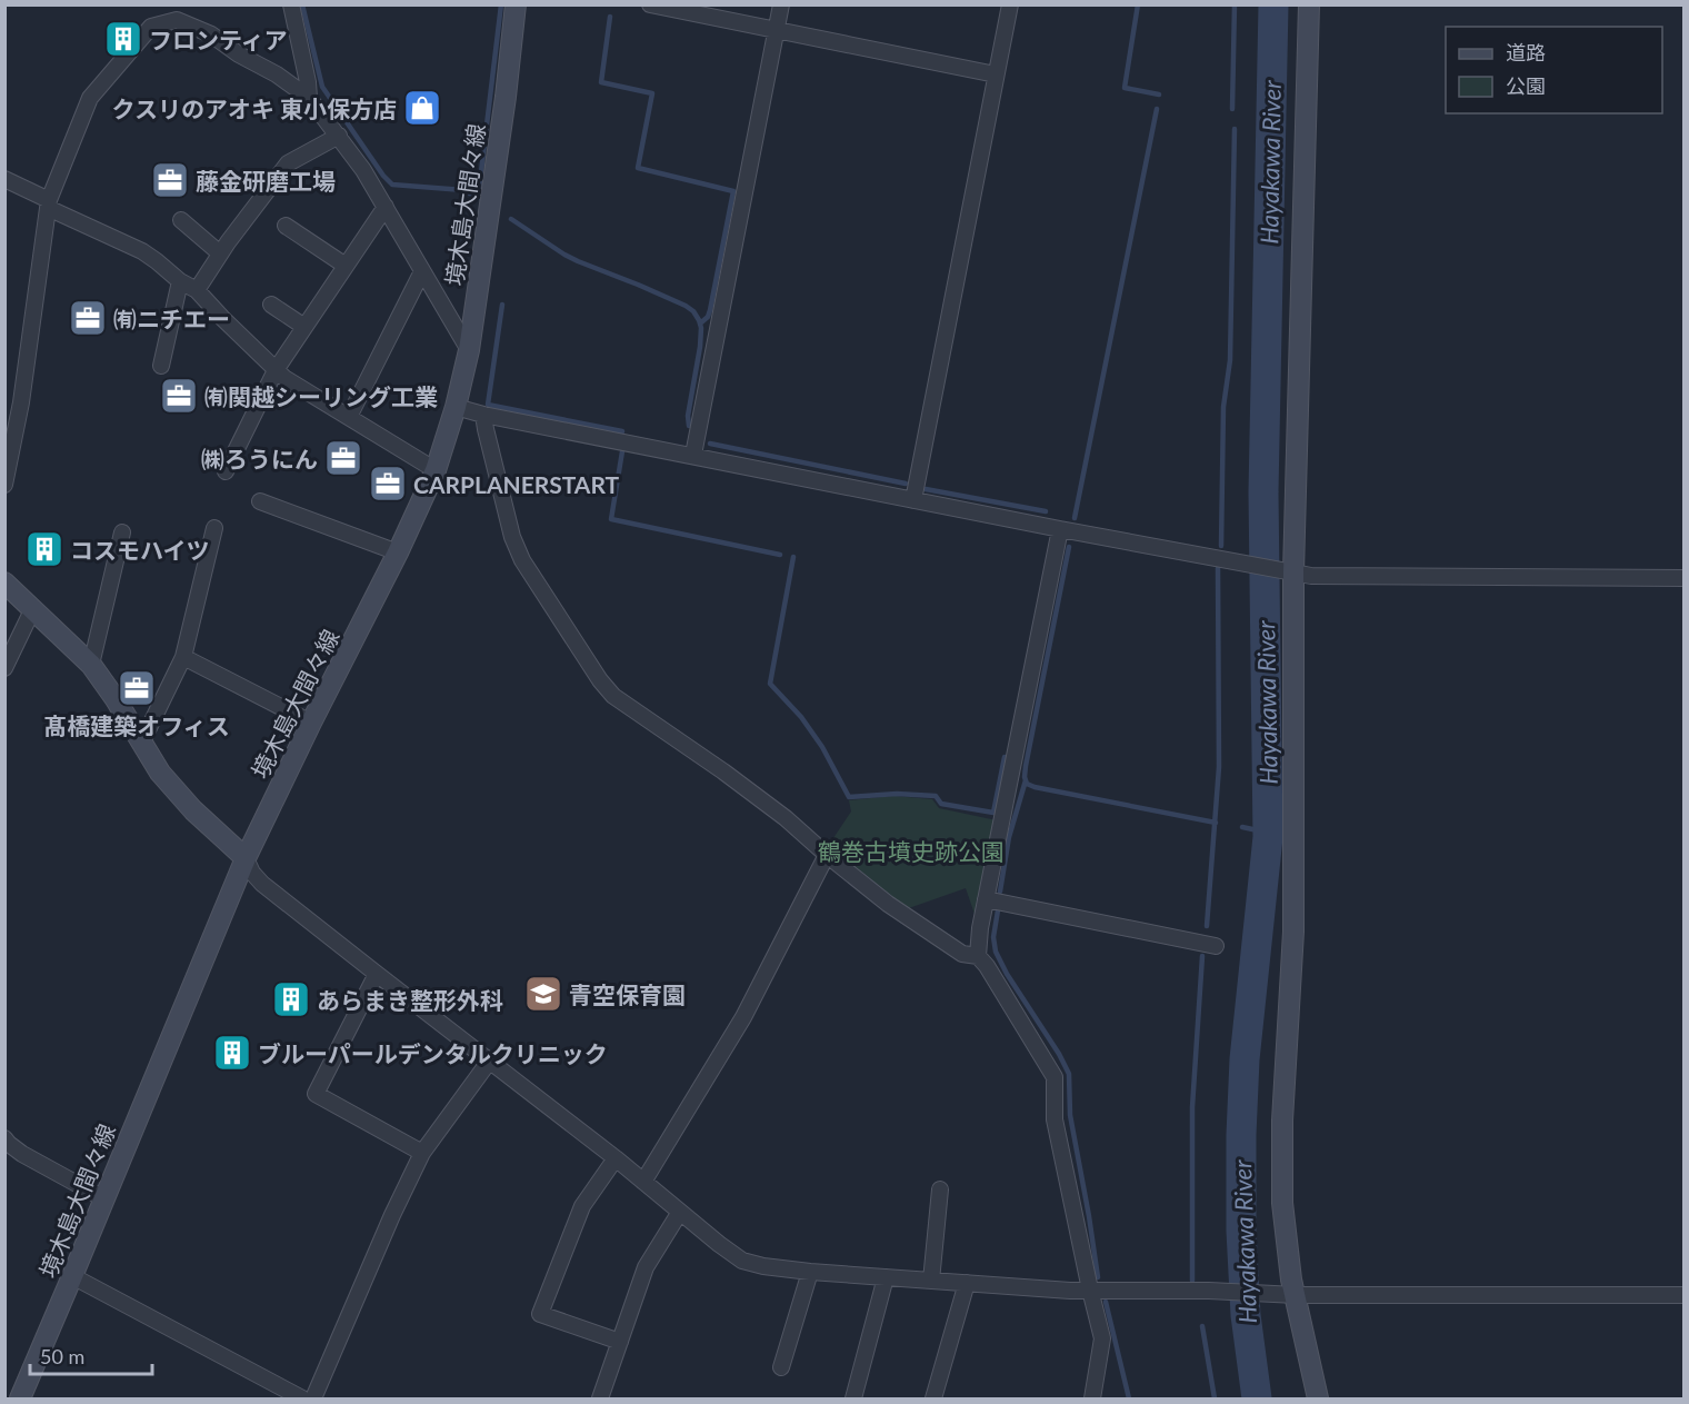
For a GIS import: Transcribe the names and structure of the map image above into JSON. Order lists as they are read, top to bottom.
{
  "streets": {
    "street": ["境木島大間々線"]
  },
  "water": ["Hayakawa River"],
  "parks": ["鶴巻古墳史跡公園"],
  "places": {
    "building": [
      "フロンティア",
      "コスモハイツ",
      "あらまき整形外科",
      "ブルーパールデンタルクリニック"
    ],
    "shop": ["クスリのアオキ 東小保方店"],
    "office": [
      "藤金研磨工場",
      "㈲ニチエー",
      "㈲関越シーリング工業",
      "㈱ろうにん",
      "CARPLANERSTART",
      "髙橋建築オフィス"
    ],
    "school or university": ["青空保育園"]
  },
  "legend": ["道路", "公園"],
  "scale_bar": "50 m"
}
